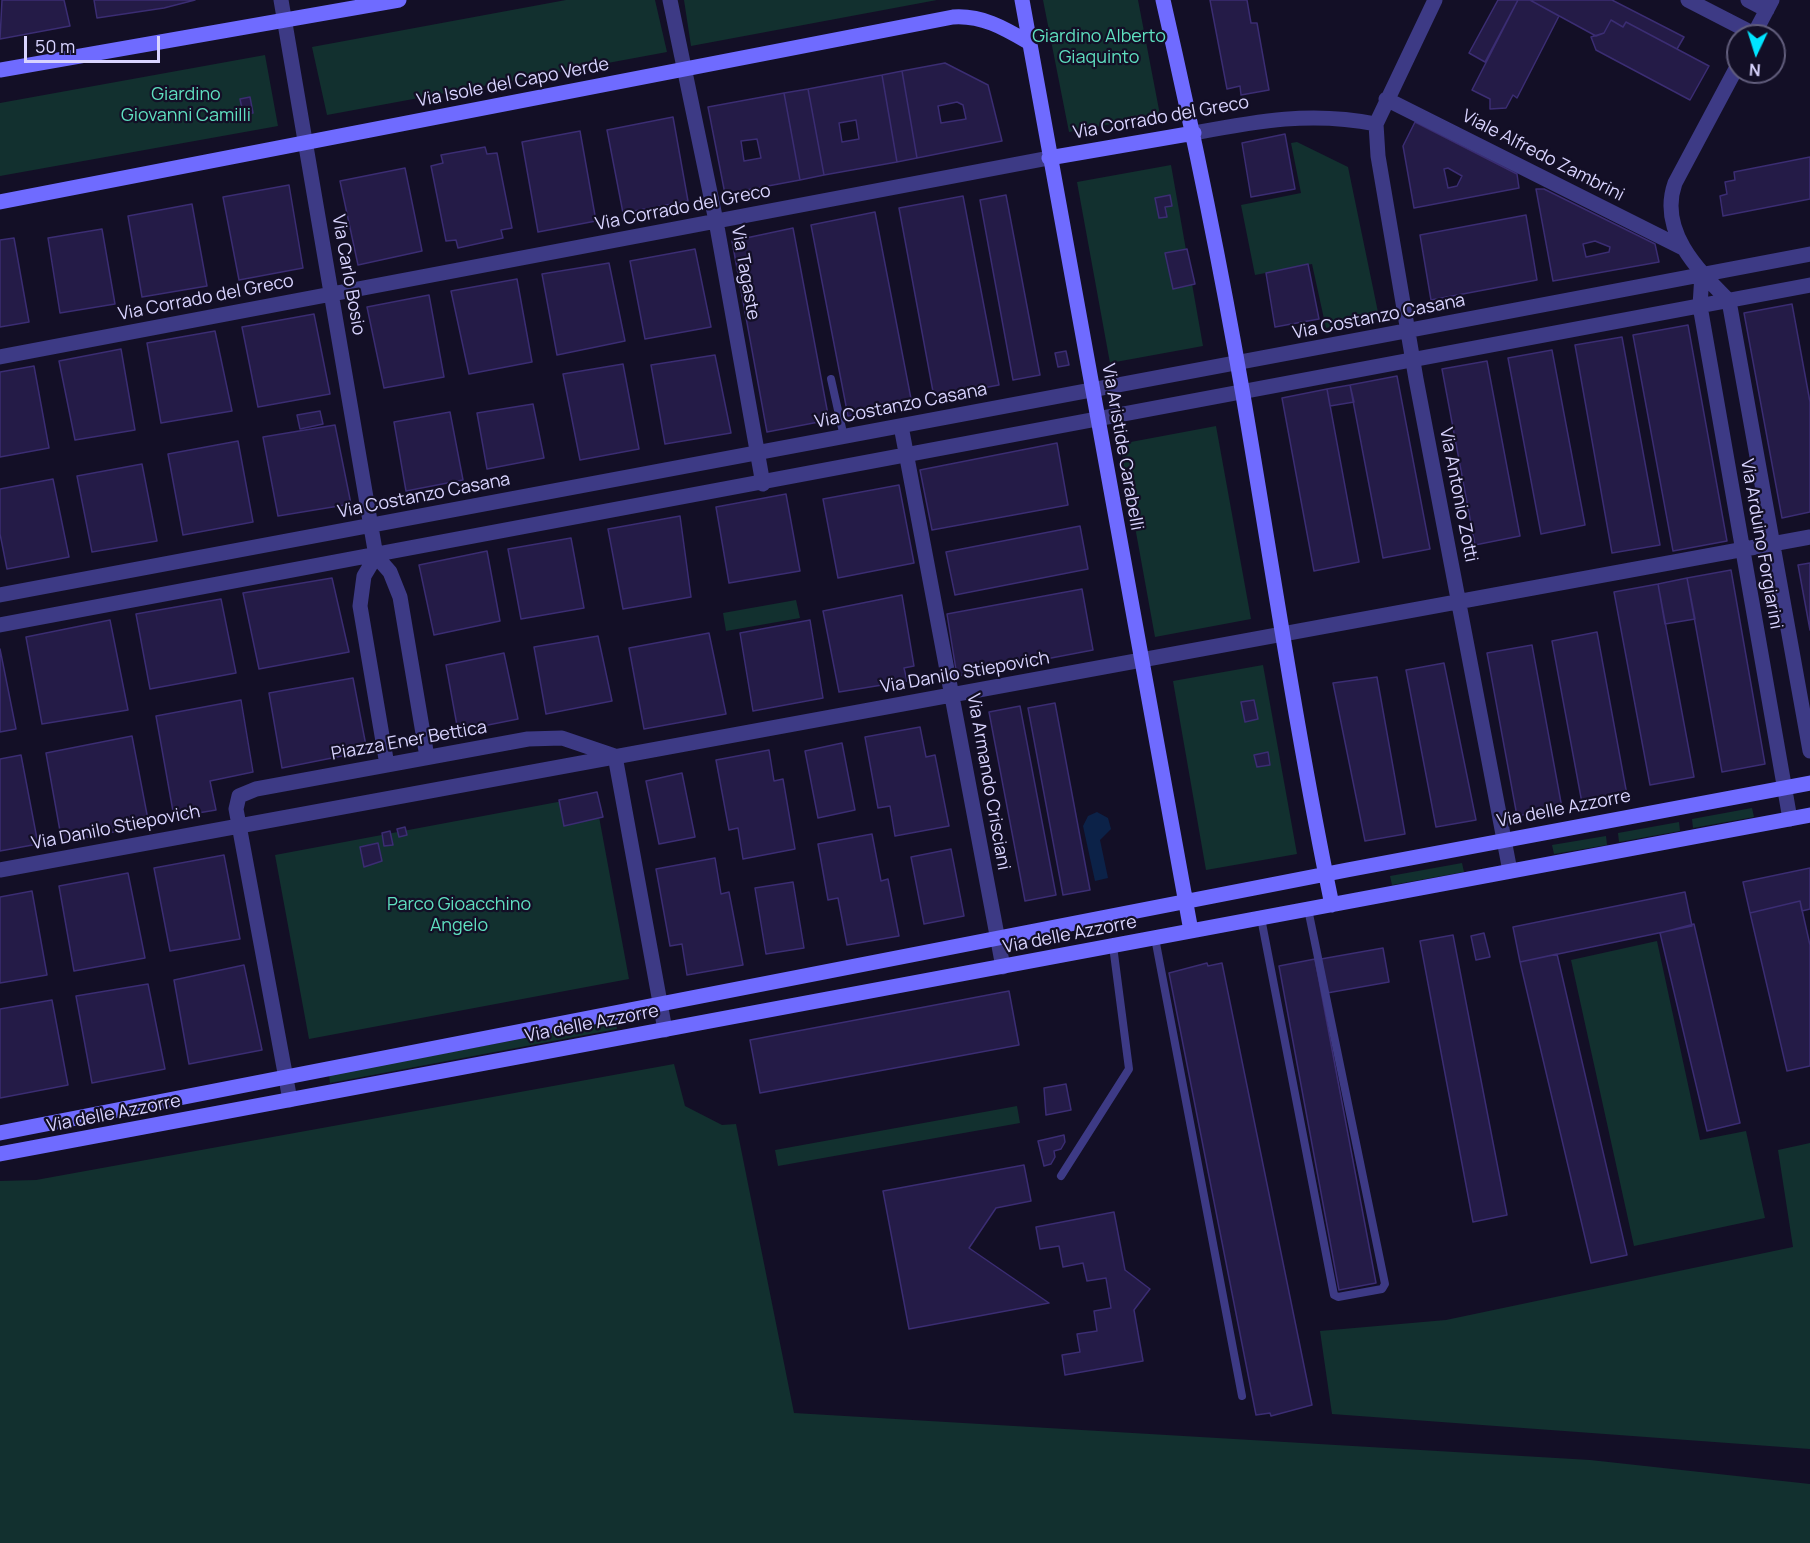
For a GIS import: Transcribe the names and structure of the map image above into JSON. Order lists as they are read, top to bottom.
{
  "streets": {
    "street": [
      "Via Isole del Capo Verde",
      "Via Corrado del Greco",
      "Viale Alfredo Zambrini",
      "Via Tagaste",
      "Via Carlo Bosio",
      "Via Costanzo Casana",
      "Via Aristide Carabelli",
      "Via Antonio Zotti",
      "Via Arduino Forgiarini",
      "Via Danilo Stiepovich",
      "Piazza Ener Bettica",
      "Via Armando Crisciani",
      "Via delle Azzorre"
    ]
  },
  "crossings": [
    ["Via Isole del Capo Verde", "Via Tagaste"],
    ["Via Isole del Capo Verde", "Via Carlo Bosio"],
    ["Via Isole del Capo Verde", "Via Aristide Carabelli"],
    ["Via Corrado del Greco", "Via Tagaste"],
    ["Via Corrado del Greco", "Via Carlo Bosio"],
    ["Via Corrado del Greco", "Via Aristide Carabelli"],
    ["Via Corrado del Greco", "Via Antonio Zotti"],
    ["Via Tagaste", "Via Costanzo Casana"],
    ["Via Carlo Bosio", "Via Costanzo Casana"],
    ["Via Carlo Bosio", "Piazza Ener Bettica"],
    ["Via Costanzo Casana", "Via Aristide Carabelli"],
    ["Via Costanzo Casana", "Via Antonio Zotti"],
    ["Via Costanzo Casana", "Via Arduino Forgiarini"],
    ["Via Costanzo Casana", "Via Armando Crisciani"],
    ["Via Aristide Carabelli", "Via Danilo Stiepovich"],
    ["Via Aristide Carabelli", "Via delle Azzorre"],
    ["Via Antonio Zotti", "Via Danilo Stiepovich"],
    ["Via Antonio Zotti", "Via delle Azzorre"],
    ["Via Arduino Forgiarini", "Via Danilo Stiepovich"],
    ["Via Arduino Forgiarini", "Via delle Azzorre"],
    ["Via Danilo Stiepovich", "Piazza Ener Bettica"],
    ["Via Danilo Stiepovich", "Via Armando Crisciani"],
    ["Piazza Ener Bettica", "Via delle Azzorre"],
    ["Via Armando Crisciani", "Via delle Azzorre"]
  ],
  "parks": ["Giardino Alberto Giaquinto", "Giardino Giovanni Camilli", "Parco Gioacchino Angelo"],
  "scale_bar": "50 m",
  "north": "bottom"
}
